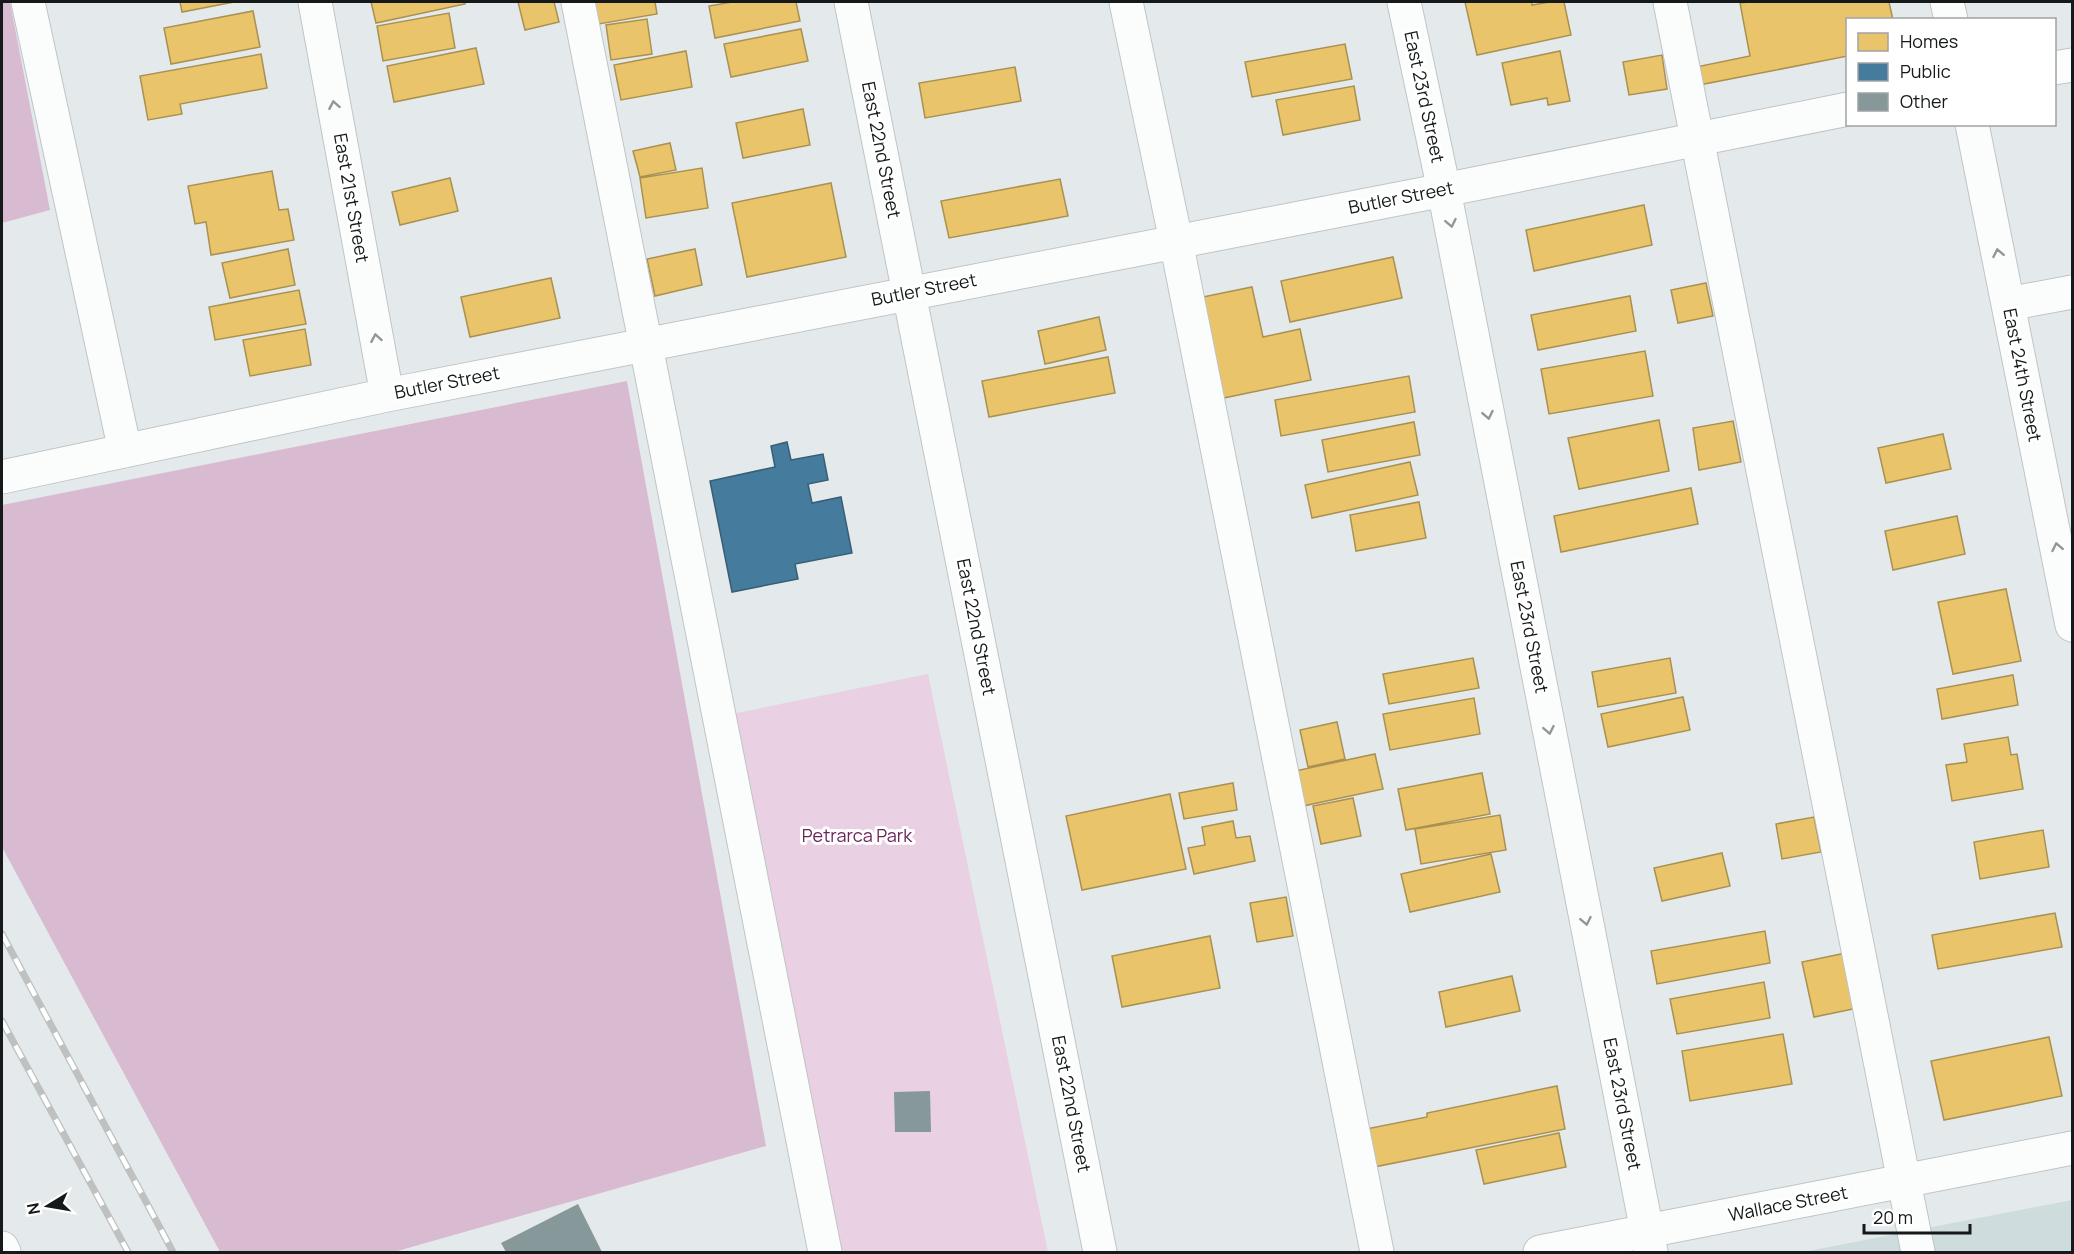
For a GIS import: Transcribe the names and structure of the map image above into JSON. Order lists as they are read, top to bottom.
{
  "streets": {
    "street": [
      "East 23rd Street",
      "East 22nd Street",
      "East 21st Street",
      "Butler Street",
      "East 24th Street",
      "Wallace Street"
    ]
  },
  "crossings": [
    ["East 23rd Street", "Butler Street"],
    ["East 23rd Street", "Wallace Street"],
    ["East 22nd Street", "Butler Street"],
    ["East 21st Street", "Butler Street"]
  ],
  "parks": ["Petrarca Park"],
  "legend": ["Homes", "Public", "Other"],
  "scale_bar": "20 m",
  "north": "left"
}
